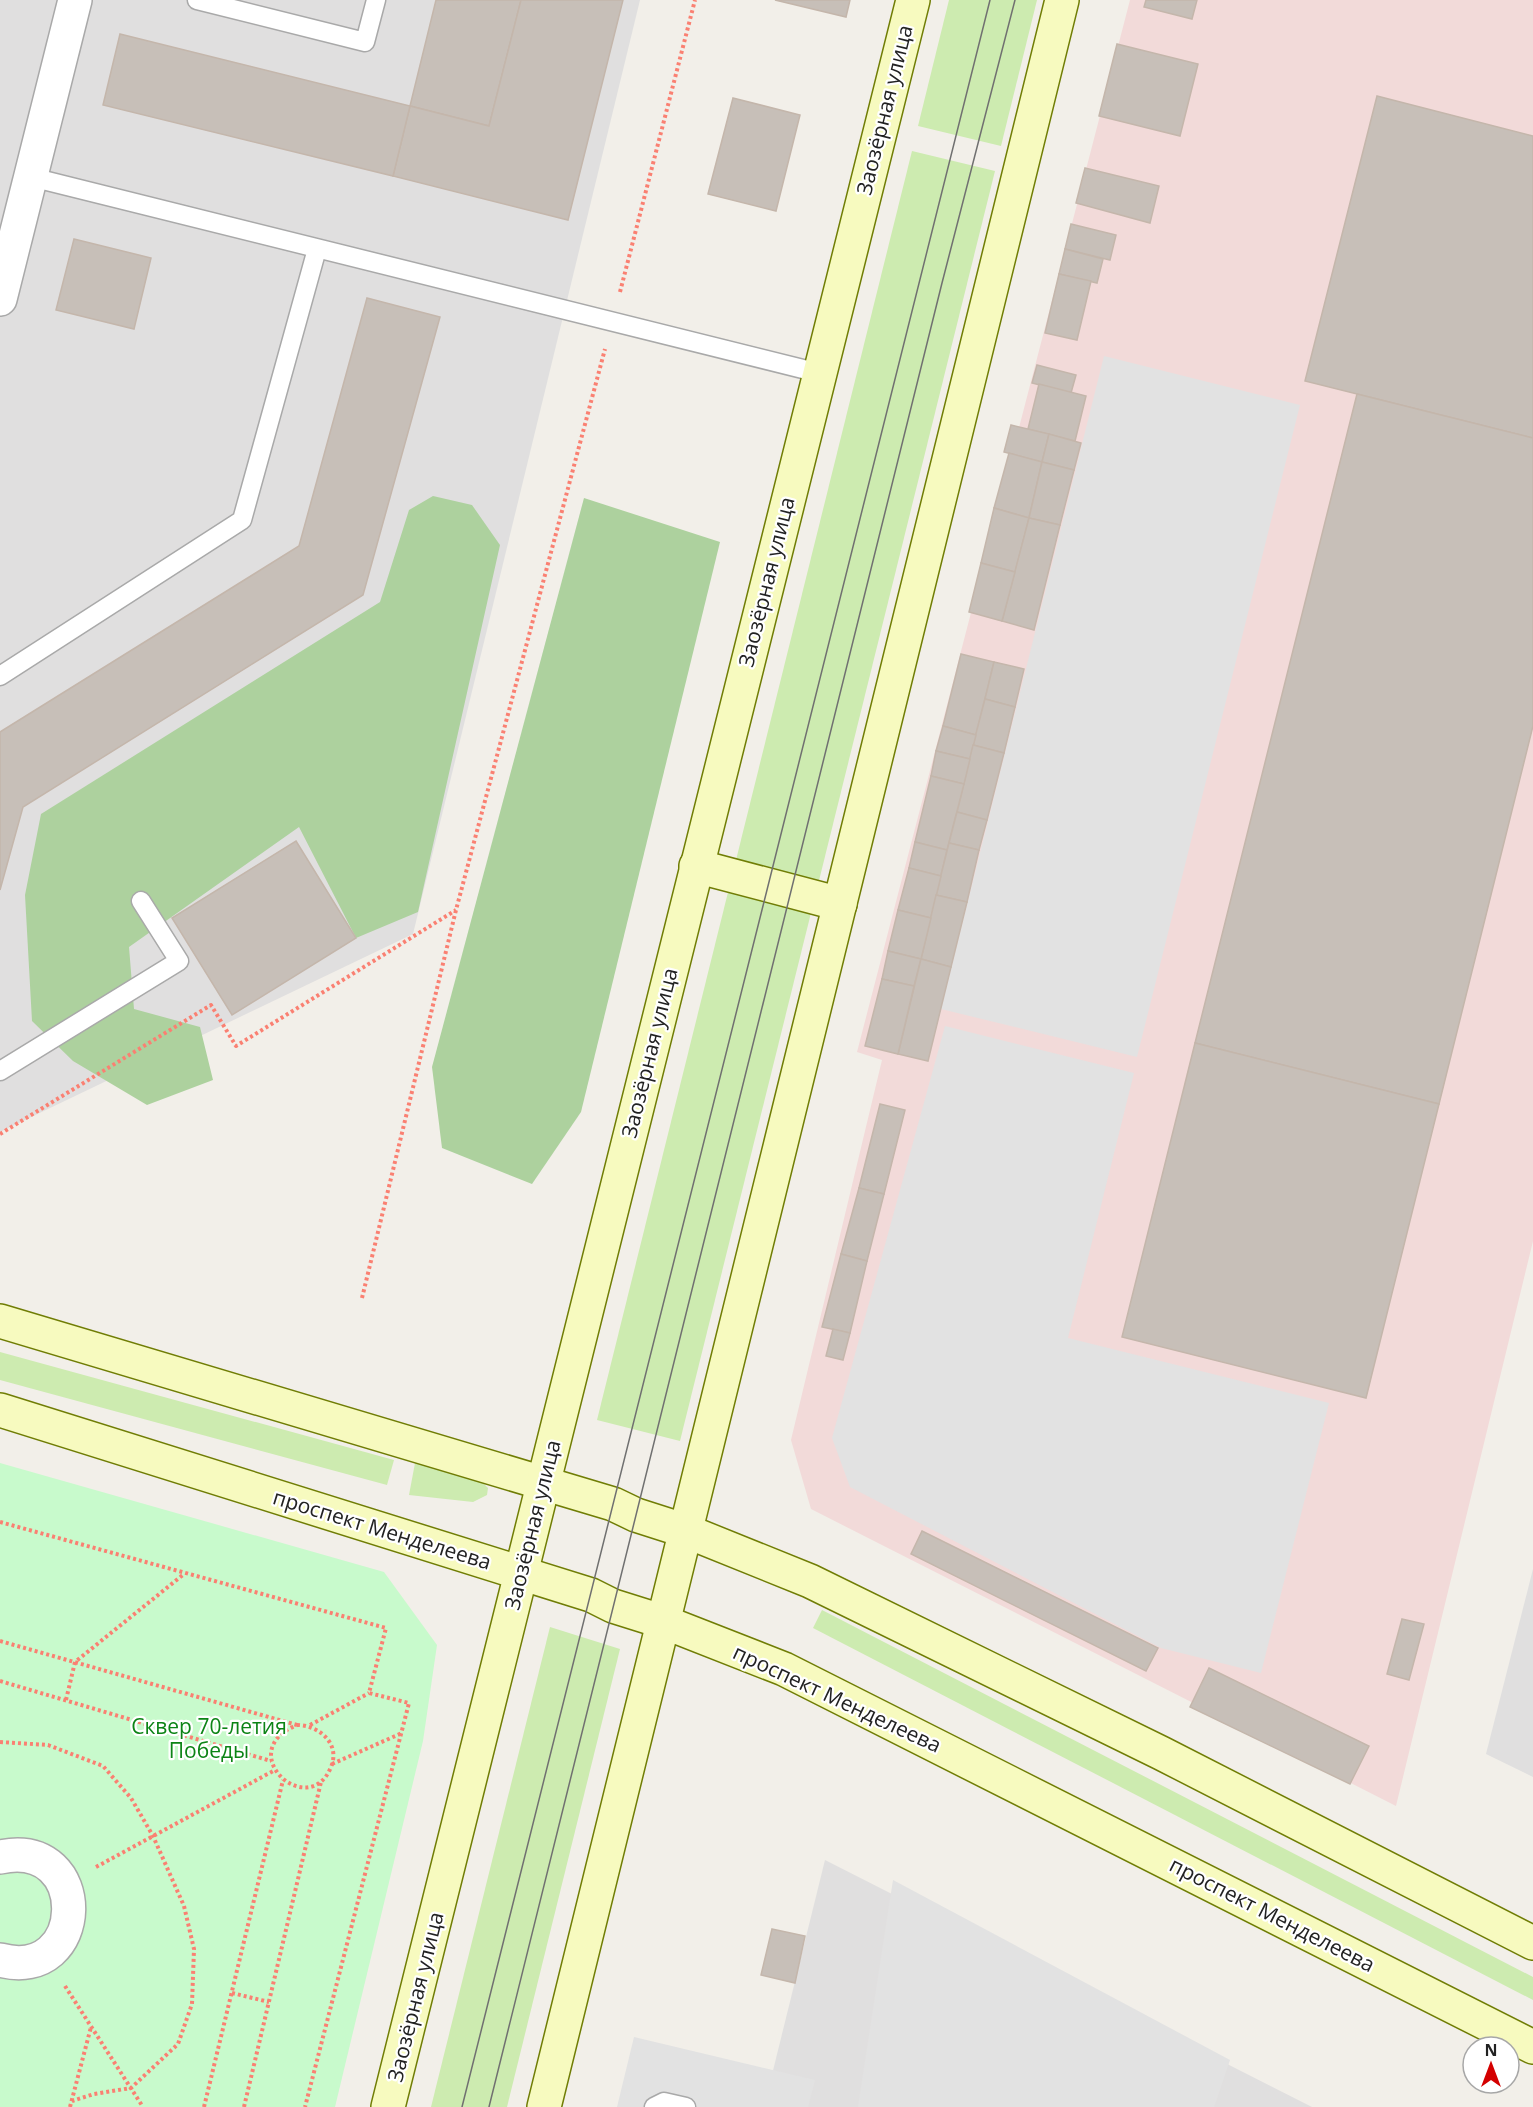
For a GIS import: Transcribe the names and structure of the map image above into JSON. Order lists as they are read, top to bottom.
{
  "streets": {
    "main road": ["Заозёрная улица", "проспект Менделеева"]
  },
  "crossings": [
    ["Заозёрная улица", "проспект Менделеева"]
  ],
  "parks": ["Сквер 70-летия Победы"],
  "north": "top"
}
